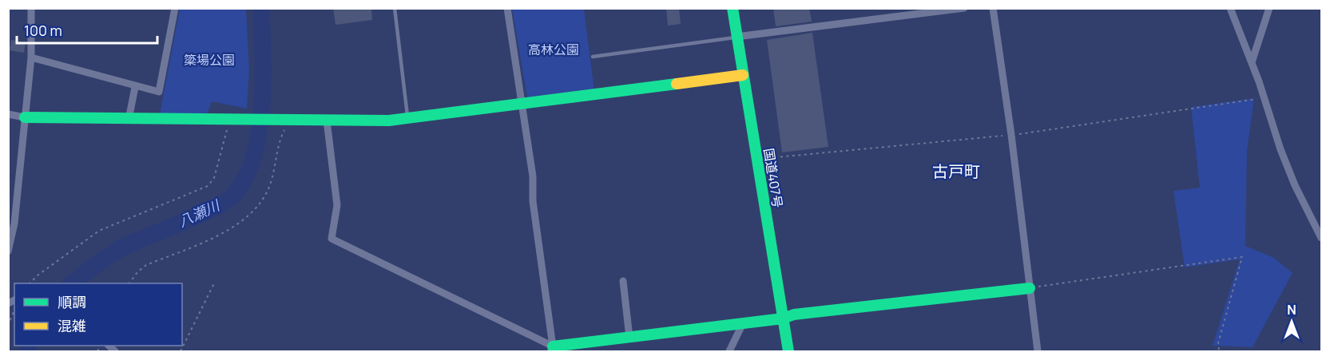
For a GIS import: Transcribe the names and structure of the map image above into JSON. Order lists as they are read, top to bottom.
{
  "streets": {
    "main road": ["国道407号"]
  },
  "districts": ["古戸町"],
  "water": ["八瀬川"],
  "parks": ["高林公園", "簗場公園"],
  "legend": ["順調", "混雑"],
  "scale_bar": "100 m",
  "north": "top"
}
